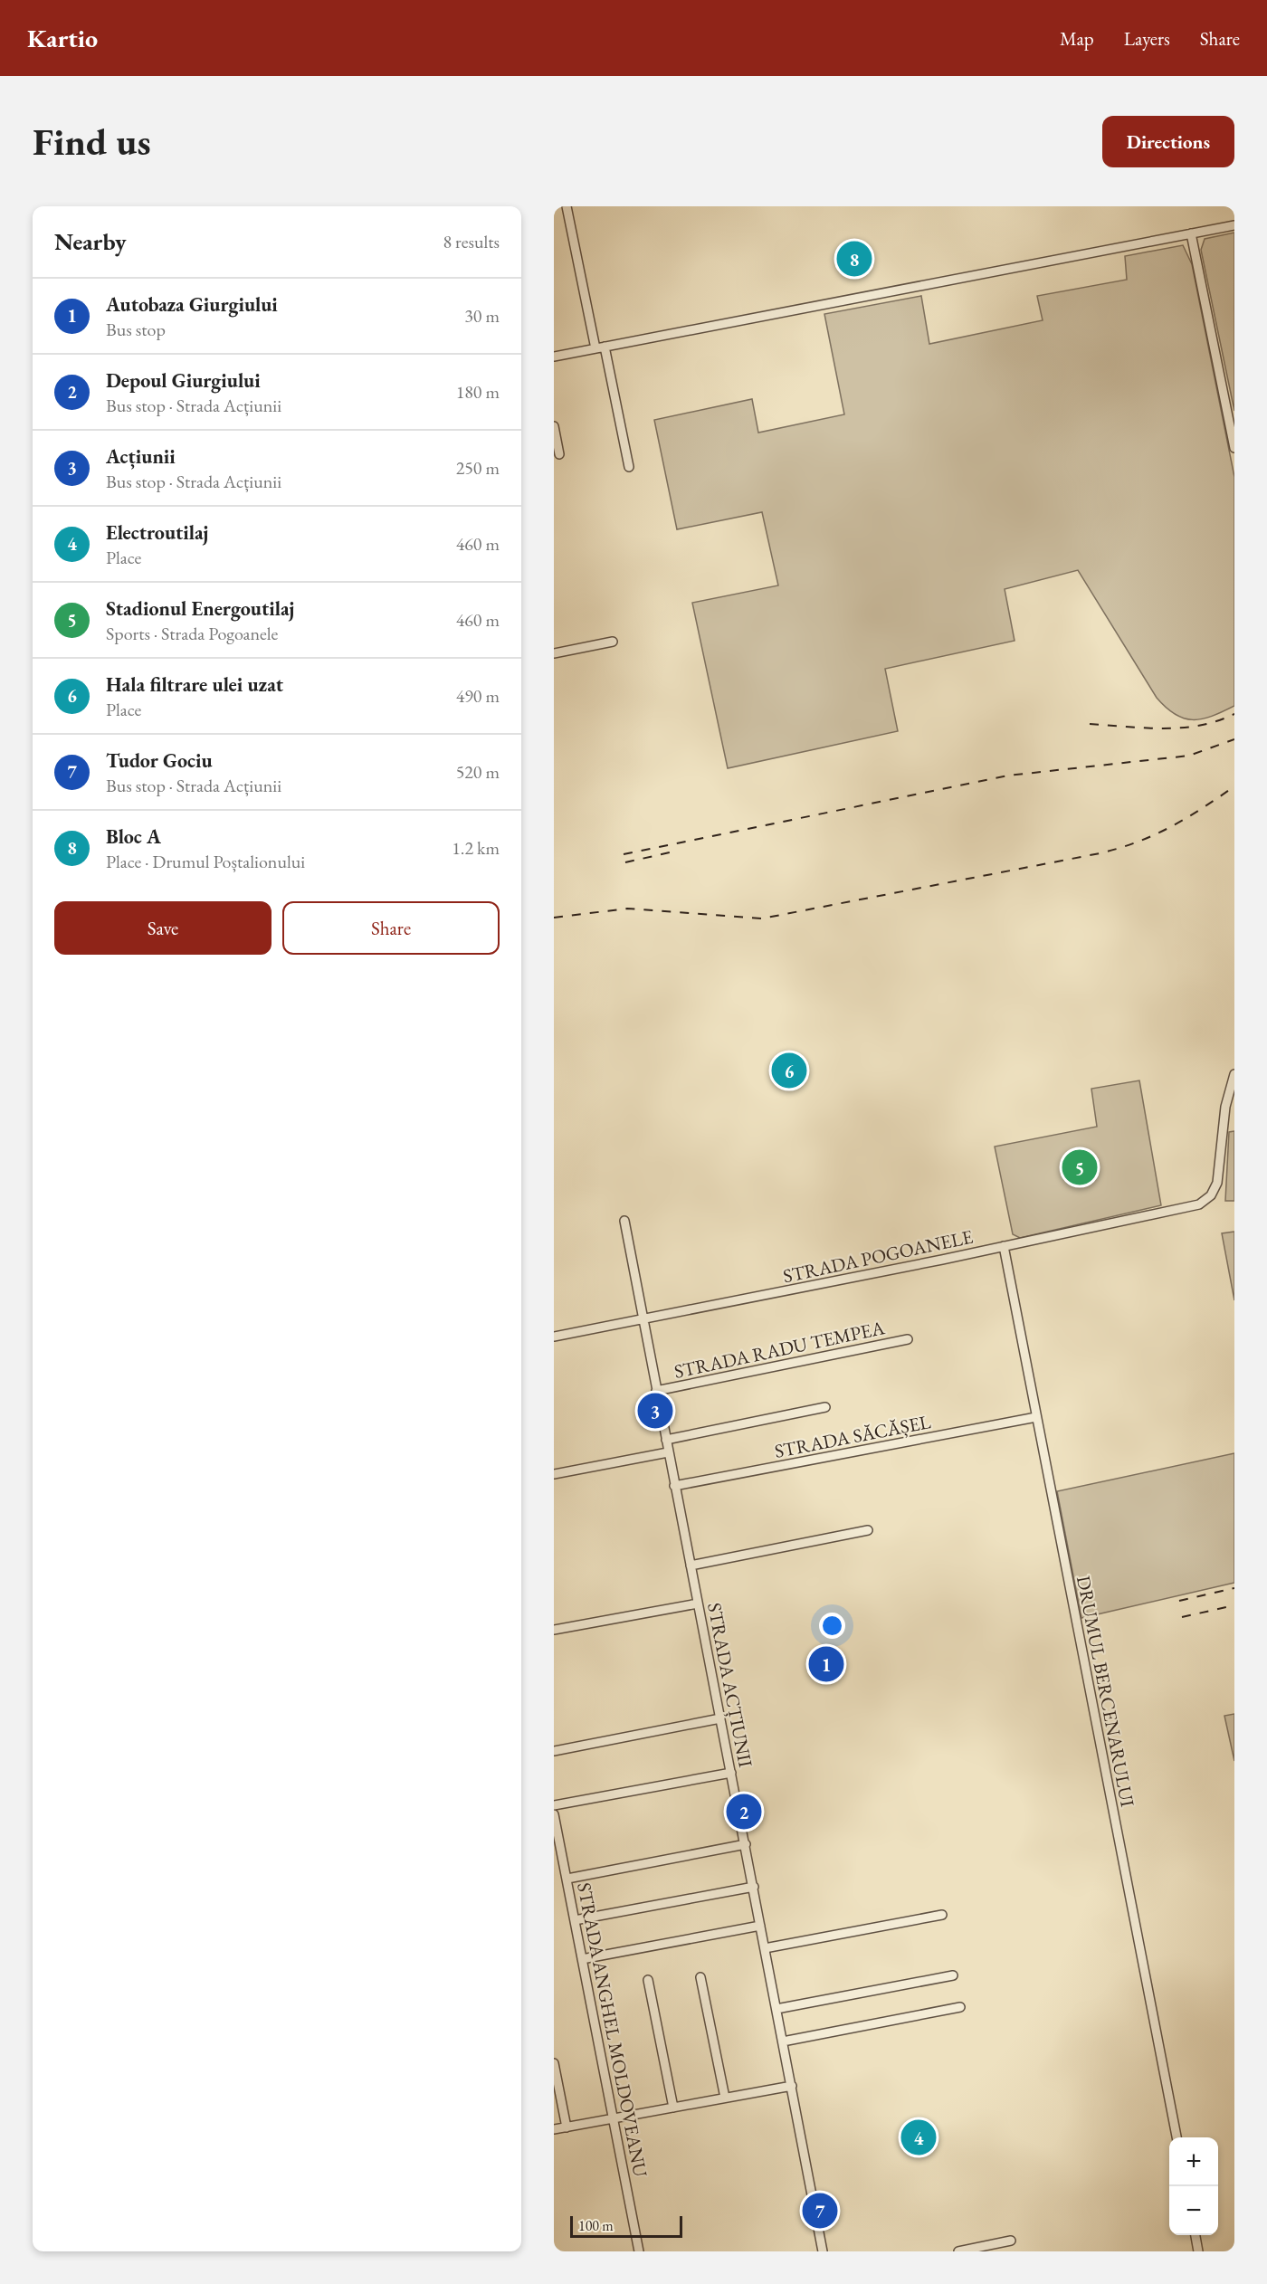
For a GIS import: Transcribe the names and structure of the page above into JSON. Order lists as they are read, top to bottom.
{
  "streets": {
    "street": [
      "STRADA POGOANELE",
      "STRADA RADU TEMPEA",
      "STRADA SĂCĂȘEL",
      "STRADA ACȚIUNII",
      "DRUMUL BERCENARULUI",
      "STRADA ANGHEL MOLDOVEANU"
    ]
  },
  "crossings": [
    ["STRADA POGOANELE", "STRADA ACȚIUNII"],
    ["STRADA POGOANELE", "DRUMUL BERCENARULUI"],
    ["STRADA RADU TEMPEA", "STRADA ACȚIUNII"],
    ["STRADA SĂCĂȘEL", "STRADA ACȚIUNII"],
    ["STRADA SĂCĂȘEL", "DRUMUL BERCENARULUI"]
  ],
  "scale_bar": "100 m",
  "page": {
    "header": "Kartio",
    "nav": ["Map", "Layers", "Share"],
    "buttons": [
      "Directions",
      ["Save", "Share"]
    ],
    "title": "Find us",
    "heading": ["Nearby", "8 results"],
    "pins": [
      "8",
      "6",
      "5",
      "3",
      "1",
      "2",
      "4",
      "7"
    ],
    "list": [
      {
        "mark": "1",
        "name": "Autobaza Giurgiului",
        "note": "Bus stop",
        "value": "30 m"
      },
      {
        "mark": "2",
        "name": "Depoul Giurgiului",
        "note": "Bus stop · Strada Acțiunii",
        "value": "180 m"
      },
      {
        "mark": "3",
        "name": "Acțiunii",
        "note": "Bus stop · Strada Acțiunii",
        "value": "250 m"
      },
      {
        "mark": "4",
        "name": "Electroutilaj",
        "note": "Place",
        "value": "460 m"
      },
      {
        "mark": "5",
        "name": "Stadionul Energoutilaj",
        "note": "Sports · Strada Pogoanele",
        "value": "460 m"
      },
      {
        "mark": "6",
        "name": "Hala filtrare ulei uzat",
        "note": "Place",
        "value": "490 m"
      },
      {
        "mark": "7",
        "name": "Tudor Gociu",
        "note": "Bus stop · Strada Acțiunii",
        "value": "520 m"
      },
      {
        "mark": "8",
        "name": "Bloc A",
        "note": "Place · Drumul Poștalionului",
        "value": "1.2 km"
      }
    ],
    "map_buttons": ["+", "−"],
    "scale": "100 m"
  }
}
